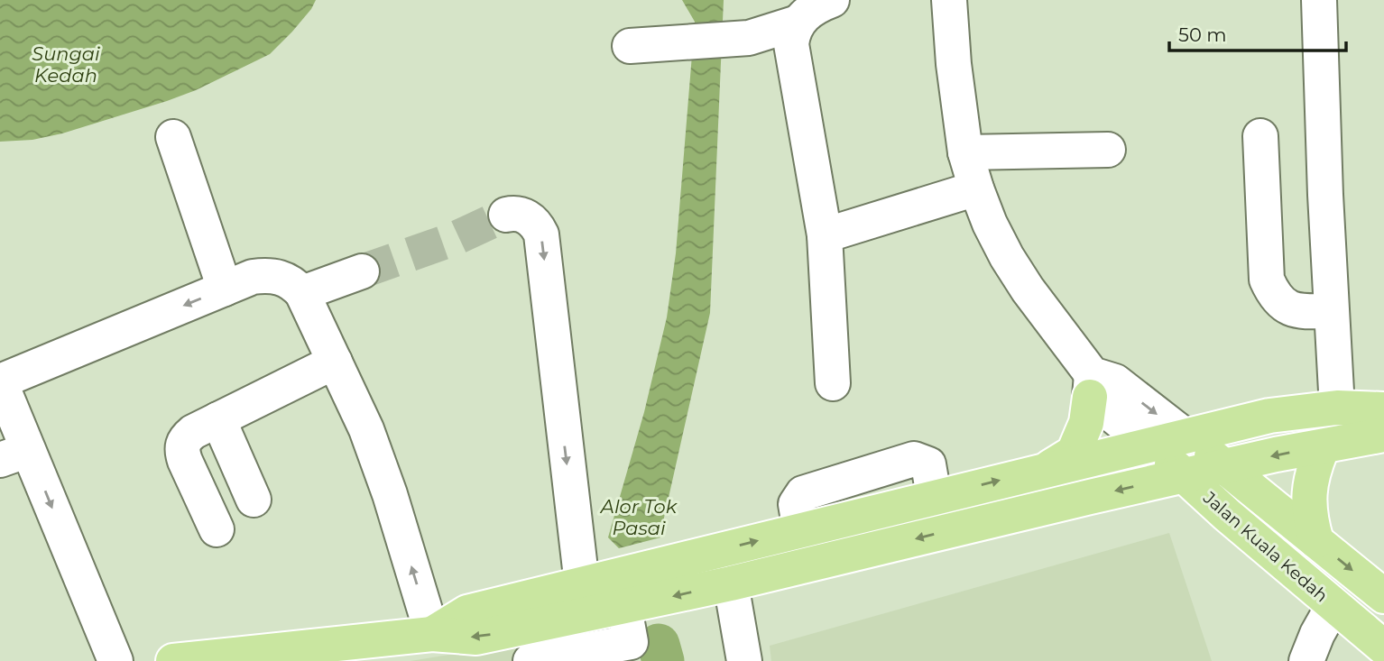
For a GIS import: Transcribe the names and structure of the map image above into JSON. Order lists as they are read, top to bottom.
{
  "streets": {
    "main road": ["Jalan Kuala Kedah"]
  },
  "water": ["Sungai Kedah", "Alor Tok Pasai"],
  "scale_bar": "50 m"
}
